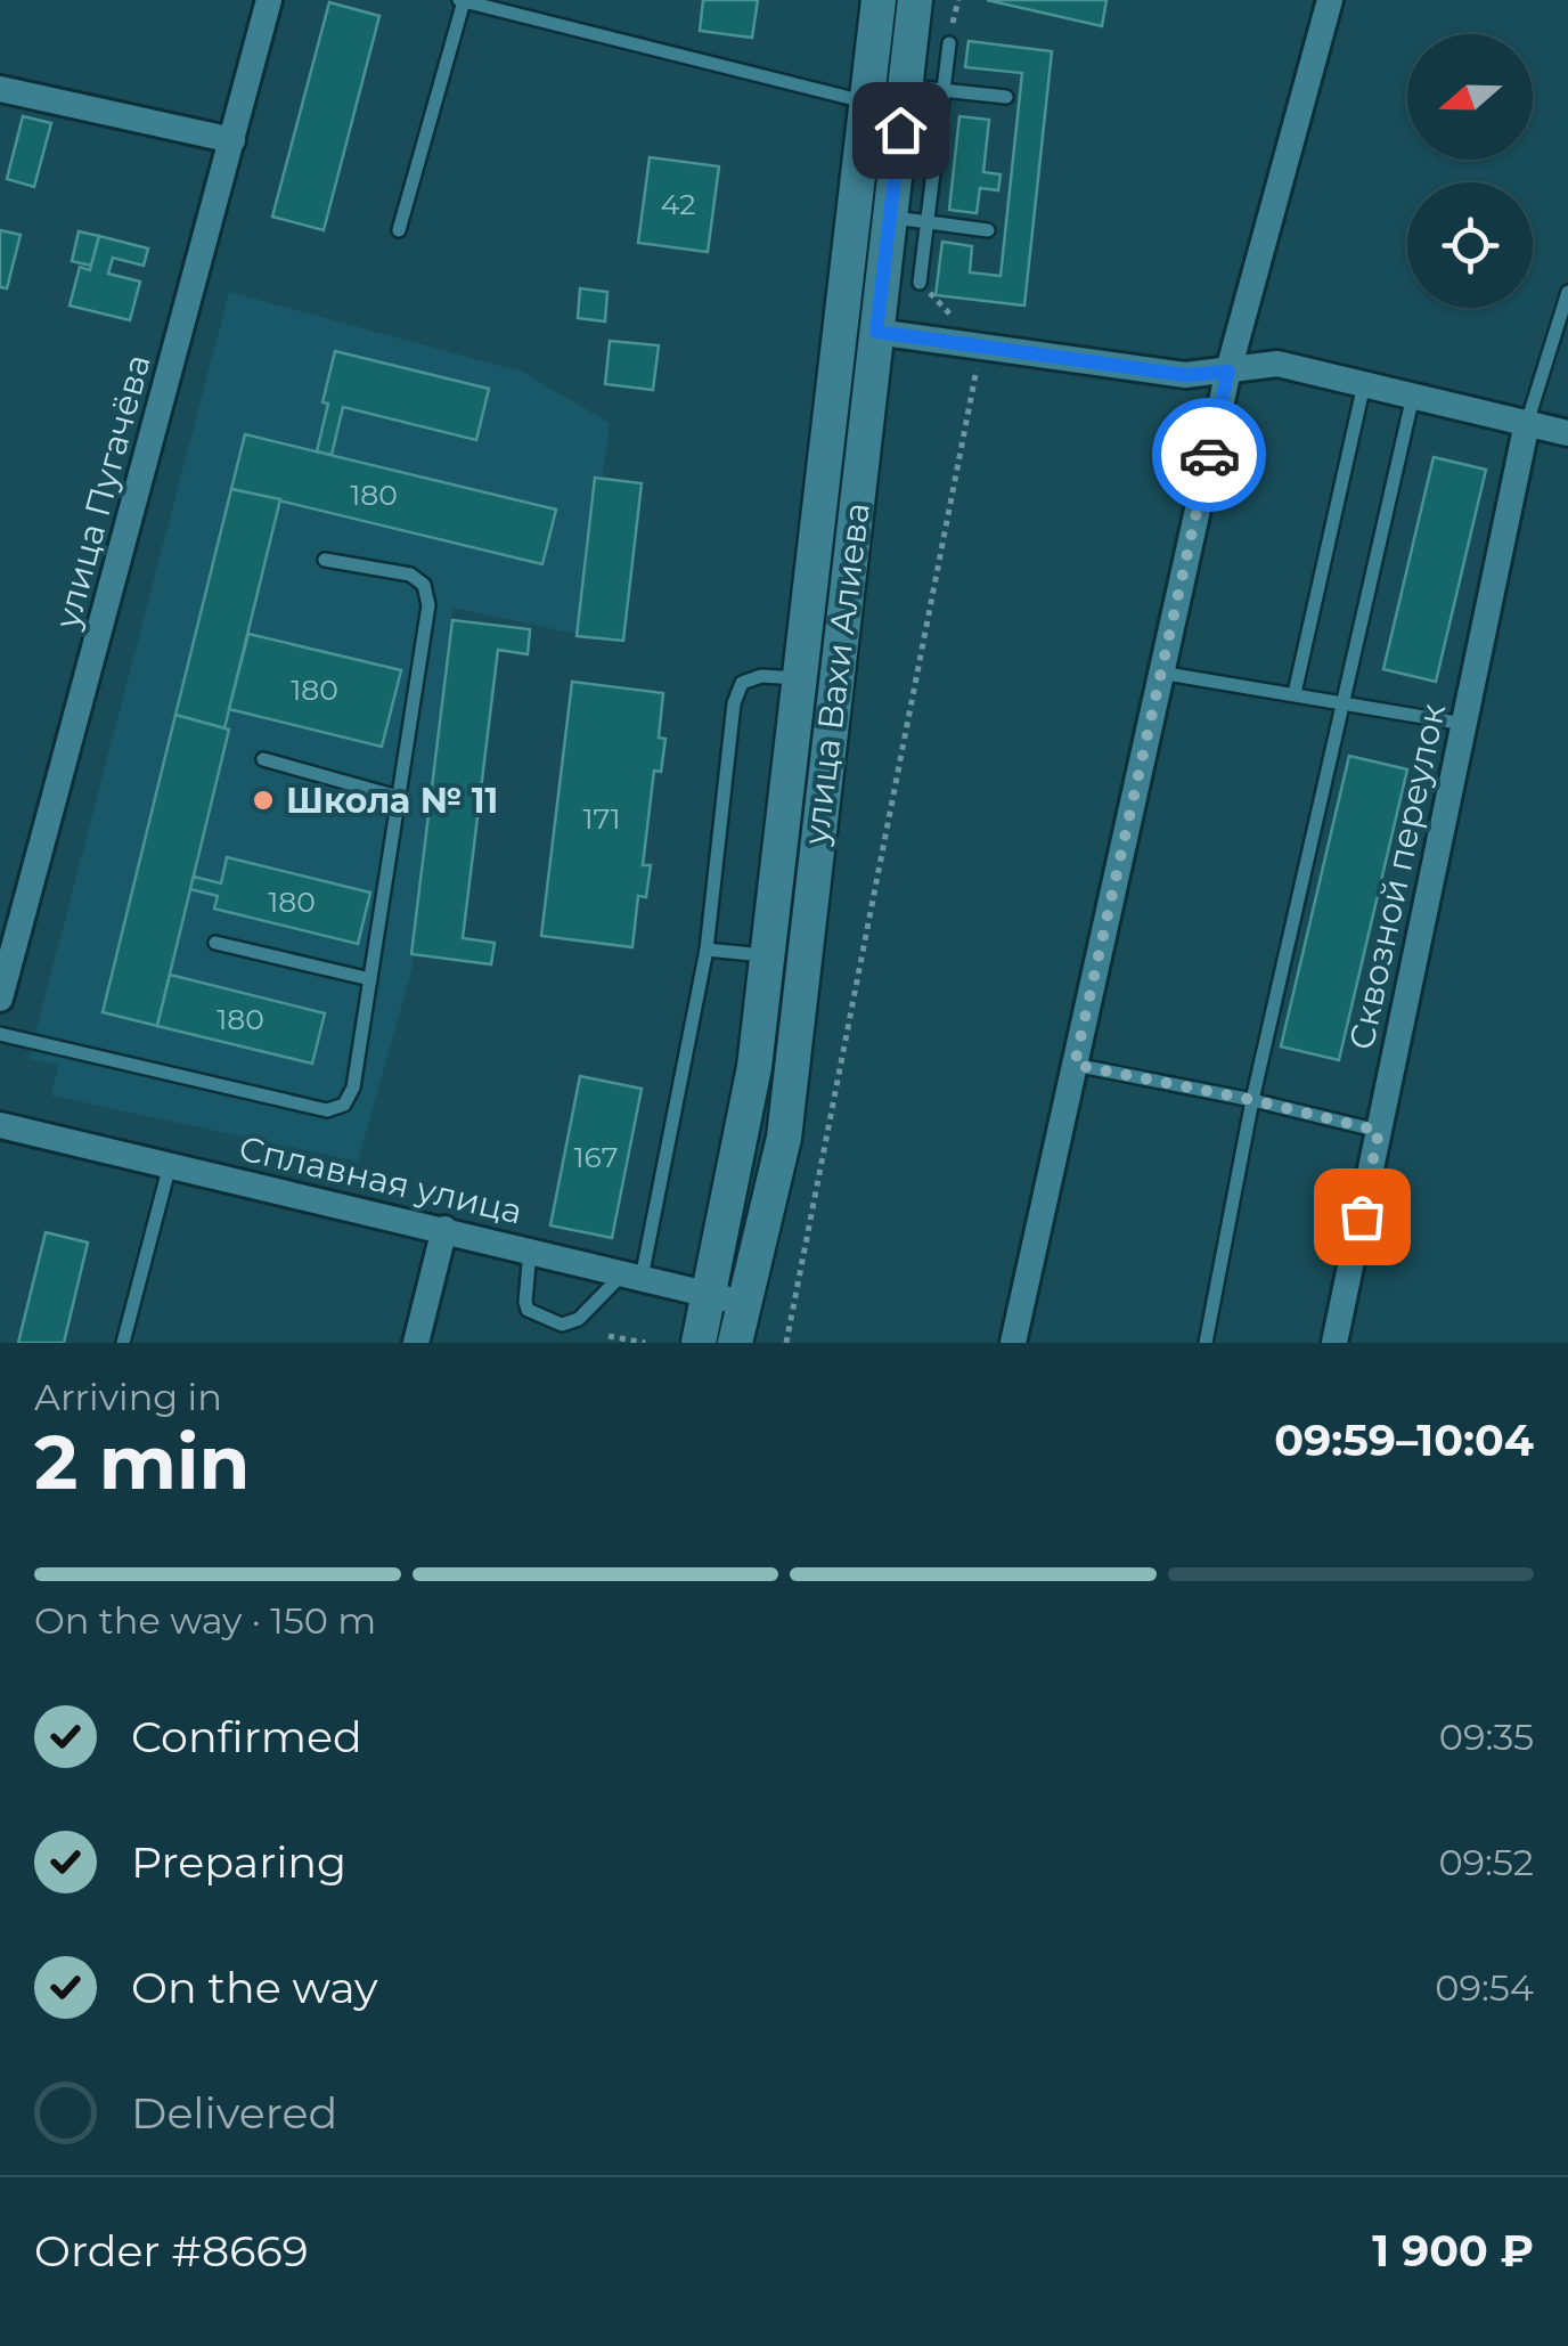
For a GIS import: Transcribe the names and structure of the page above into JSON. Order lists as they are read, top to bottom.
{
  "streets": {
    "main road": ["улица Вахи Алиева"],
    "street": ["улица Пугачёва", "Сквозной переулок", "Сплавная улица"]
  },
  "crossings": [
    ["улица Вахи Алиева", "Сплавная улица"]
  ],
  "places": ["Школа № 11"],
  "house_numbers": [
    "42",
    "180",
    "180",
    "171",
    "180",
    "180",
    "167"
  ],
  "north": "left",
  "page": {
    "heading": ["2 min", "Arriving in", "09:59–10:04"],
    "panel": ["Order #8669", "1 900 ₽"],
    "bar": "On the way · 150 m",
    "list": [
      ["Confirmed", "09:35"],
      ["Preparing", "09:52"],
      ["On the way", "09:54"],
      "Delivered"
    ]
  }
}
